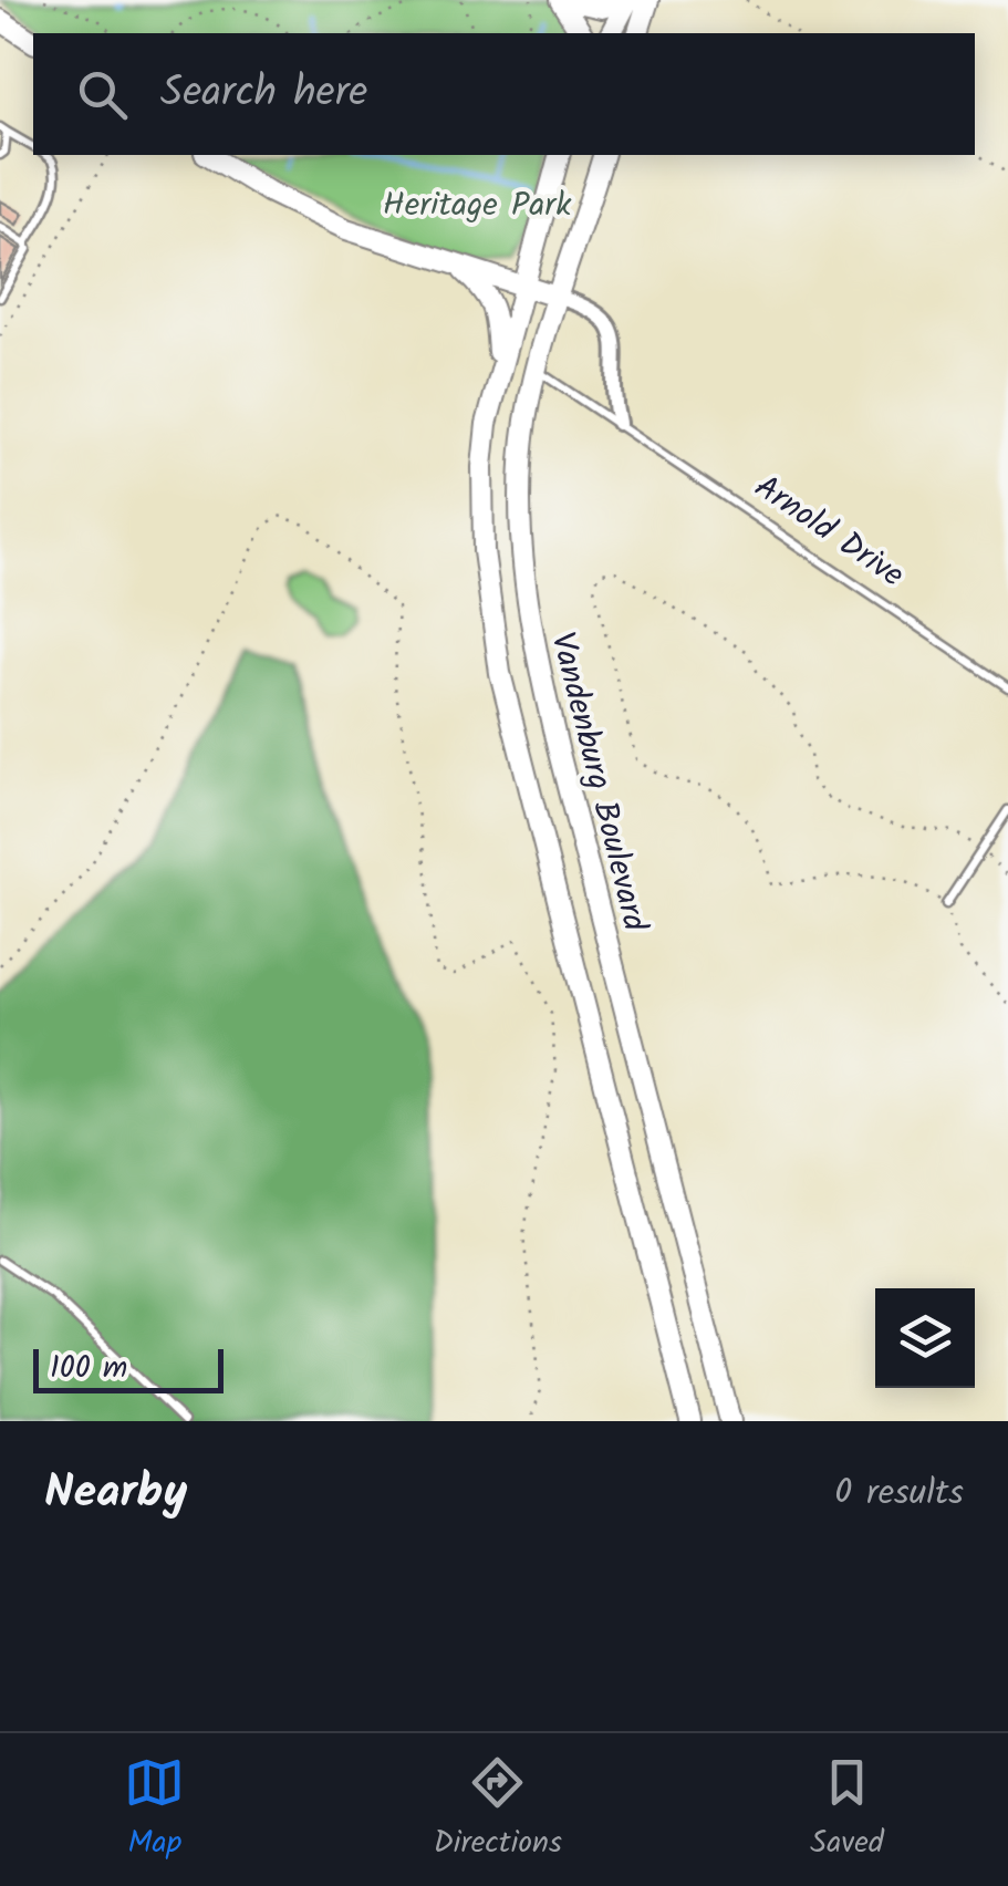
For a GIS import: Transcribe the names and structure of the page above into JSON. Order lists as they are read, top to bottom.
{
  "streets": {
    "main road": ["Vandenburg Boulevard"],
    "lane": ["Arnold Drive"]
  },
  "crossings": [
    ["Arnold Drive", "Vandenburg Boulevard"]
  ],
  "parks": ["Heritage Park"],
  "scale_bar": "100 m",
  "page": {
    "search": "Search here",
    "scale": "100 m",
    "heading": ["Nearby", "0 results"],
    "nav": ["Map", "Directions", "Saved"]
  }
}
